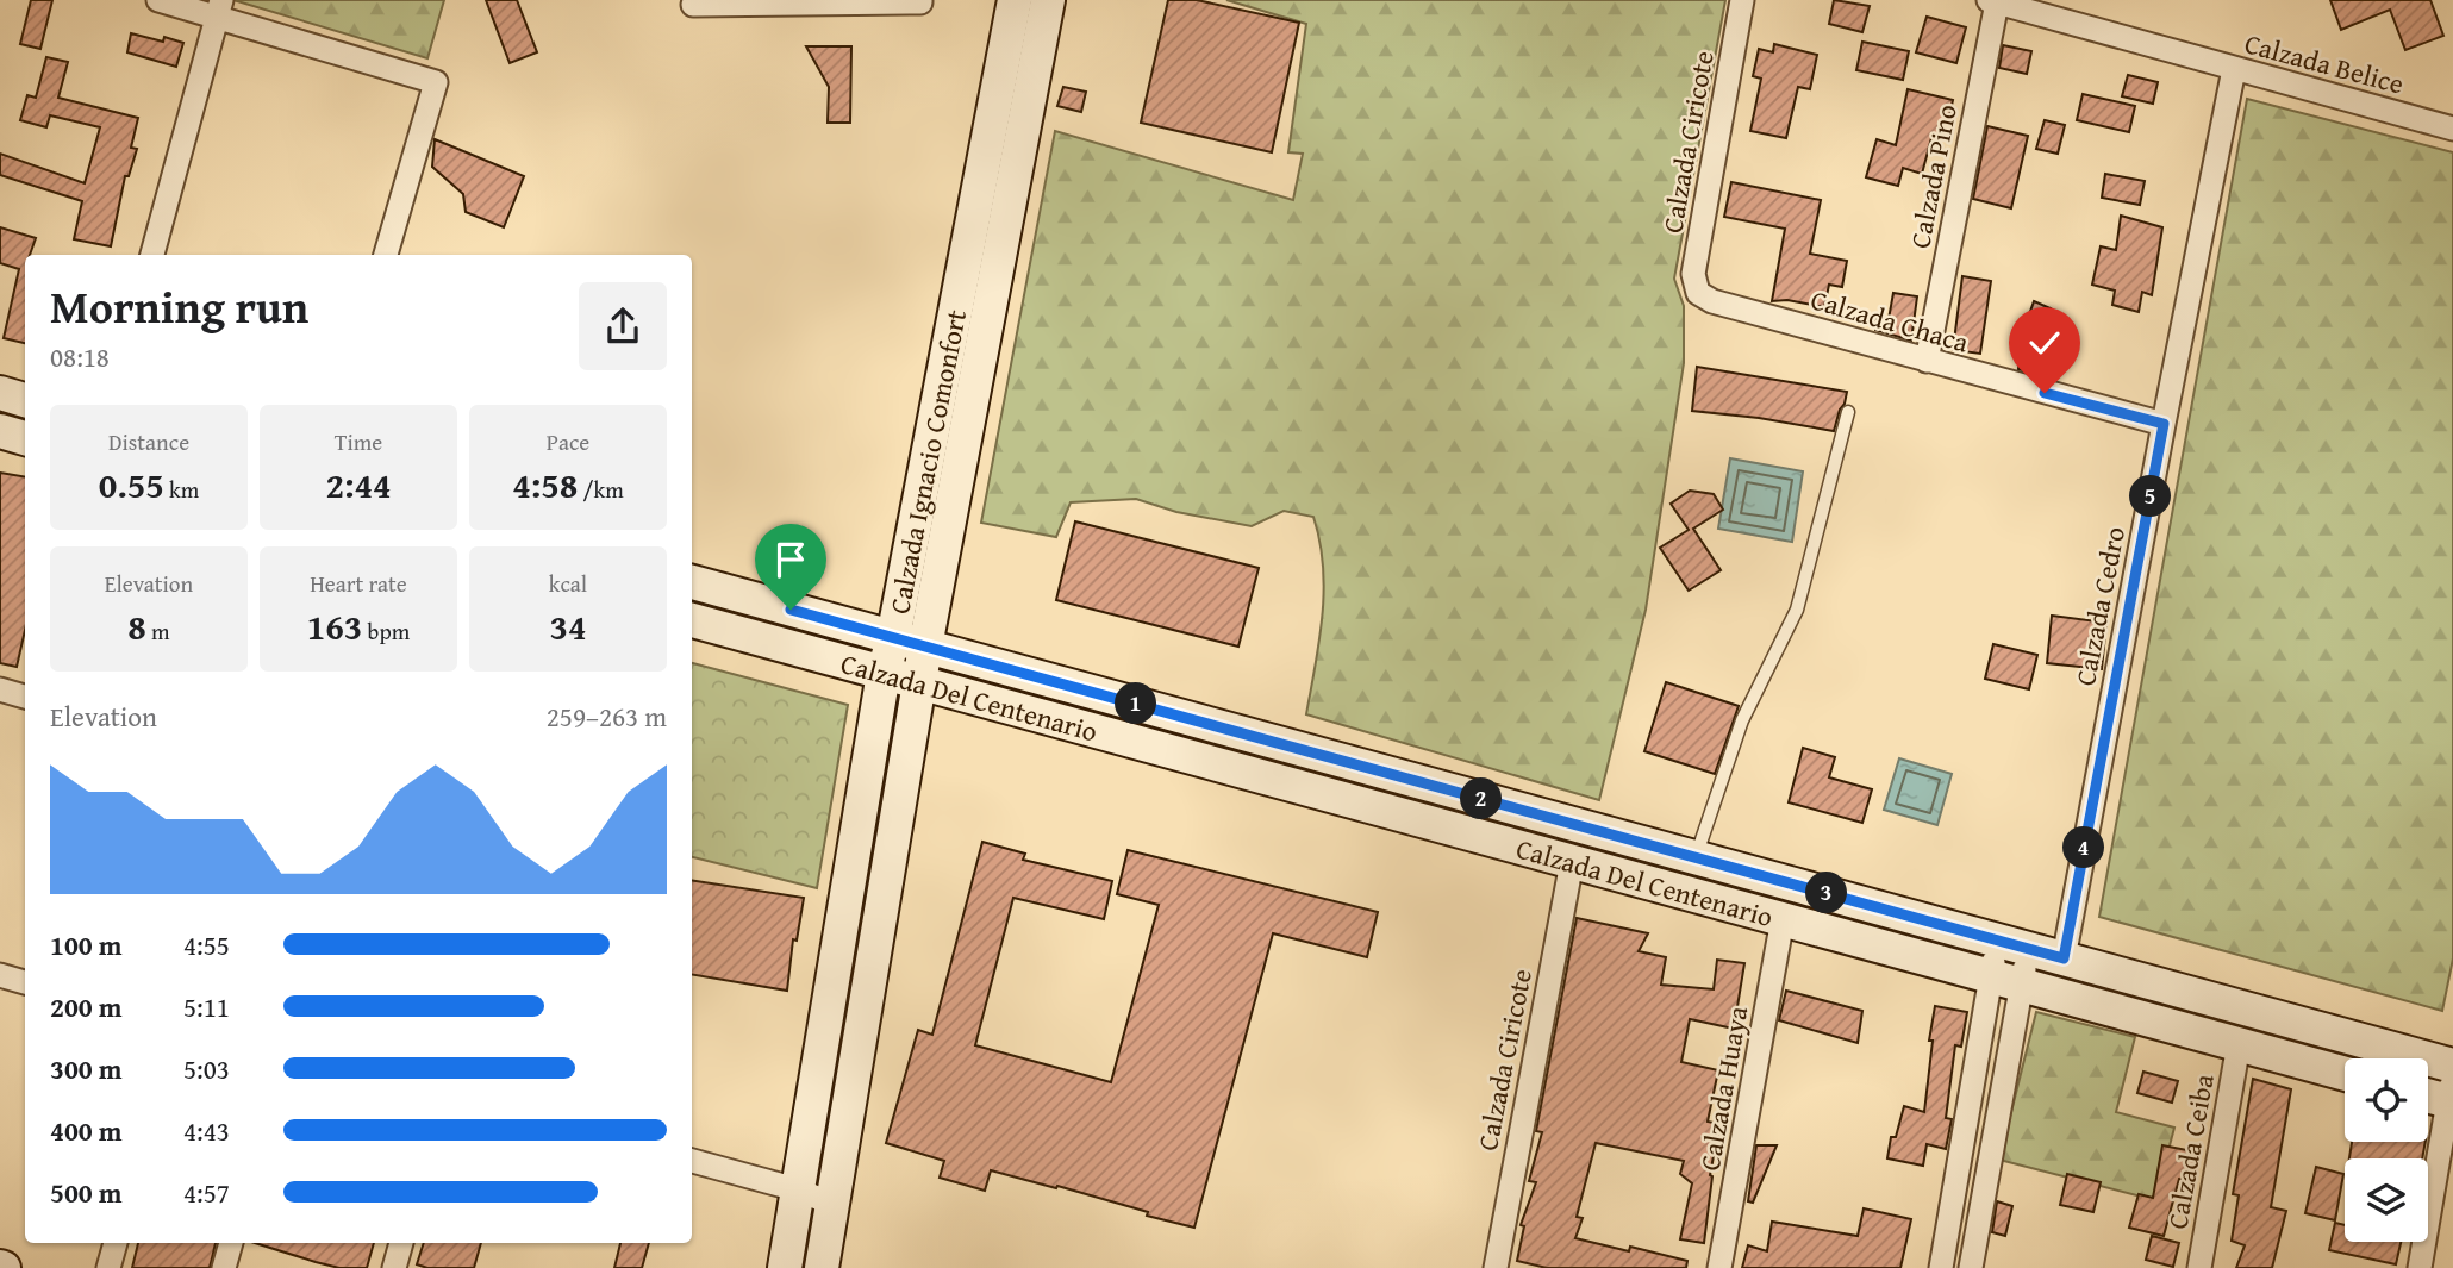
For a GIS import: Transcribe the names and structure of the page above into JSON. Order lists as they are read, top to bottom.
{
  "streets": {
    "main road": ["Calzada Ignacio Comonfort", "Calzada Del Centenario"],
    "street": [
      "Calzada Belice",
      "Calzada Ciricote",
      "Calzada Pino",
      "Calzada Chaca",
      "Calzada Cedro",
      "Calzada Huaya",
      "Calzada Ceiba"
    ]
  },
  "crossings": [
    ["Calzada Belice", "Calzada Pino"],
    ["Calzada Belice", "Calzada Cedro"],
    ["Calzada Ciricote", "Calzada Chaca"],
    ["Calzada Ciricote", "Calzada Del Centenario"],
    ["Calzada Pino", "Calzada Chaca"],
    ["Calzada Chaca", "Calzada Cedro"],
    ["Calzada Ignacio Comonfort", "Calzada Del Centenario"],
    ["Calzada Cedro", "Calzada Del Centenario"],
    ["Calzada Del Centenario", "Calzada Huaya"],
    ["Calzada Del Centenario", "Calzada Ceiba"]
  ],
  "page": {
    "heading": ["Morning run", "08:18"],
    "stats": [
      ["Distance", "0.55 km"],
      ["Time", "2:44"],
      ["Pace", "4:58 /km"],
      ["Elevation", "8 m"],
      ["Heart rate", "163 bpm"],
      ["kcal", "34"]
    ],
    "pins": [
      "5",
      "1",
      "2",
      "4",
      "3"
    ],
    "chart": ["Elevation", "259–263 m"],
    "list": [
      {
        "name": "100 m",
        "note": "4:55"
      },
      {
        "name": "200 m",
        "note": "5:11"
      },
      {
        "name": "300 m",
        "note": "5:03"
      },
      {
        "name": "400 m",
        "note": "4:43"
      },
      {
        "name": "500 m",
        "note": "4:57"
      }
    ]
  }
}
